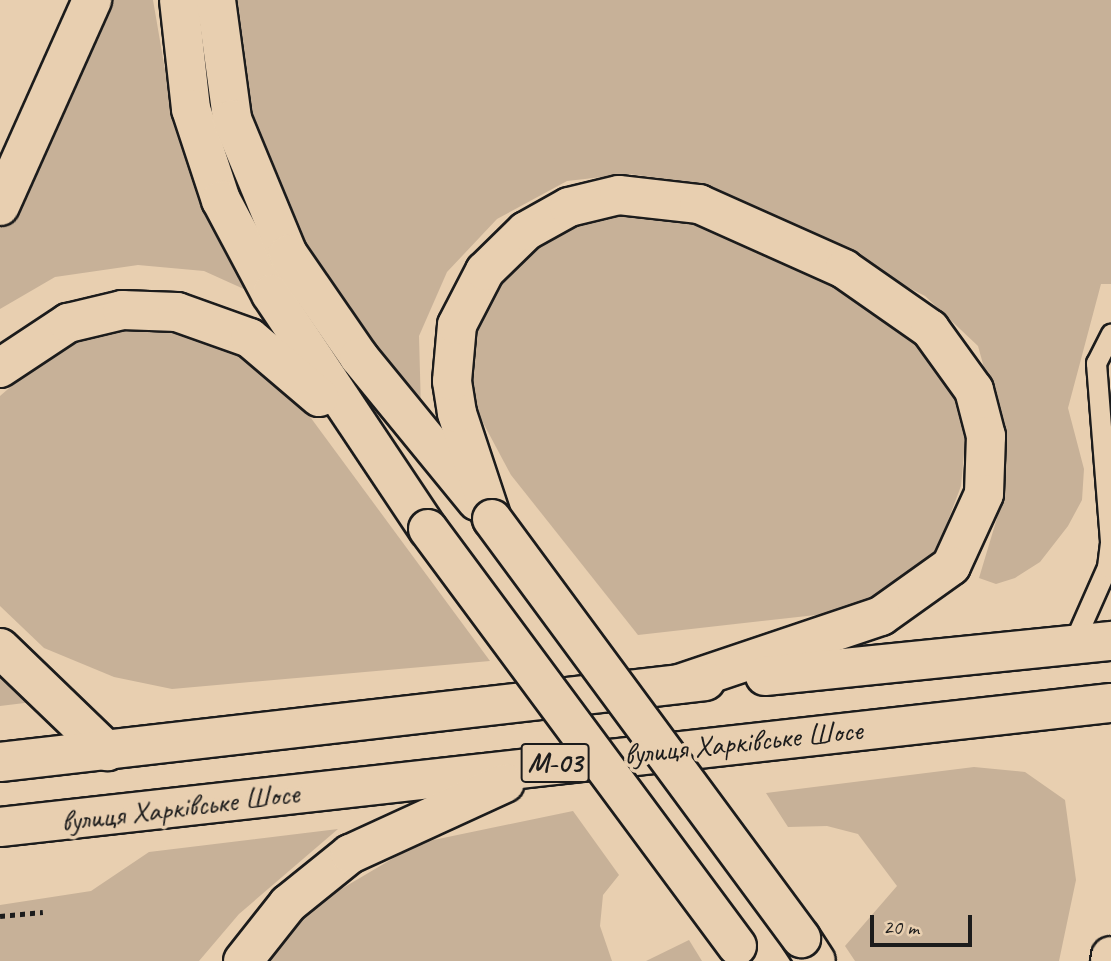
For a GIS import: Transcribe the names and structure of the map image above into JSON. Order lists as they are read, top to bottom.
{
  "streets": {
    "highway": ["вулиця Харківське Шосе", "М-03"]
  },
  "scale_bar": "20 m"
}
